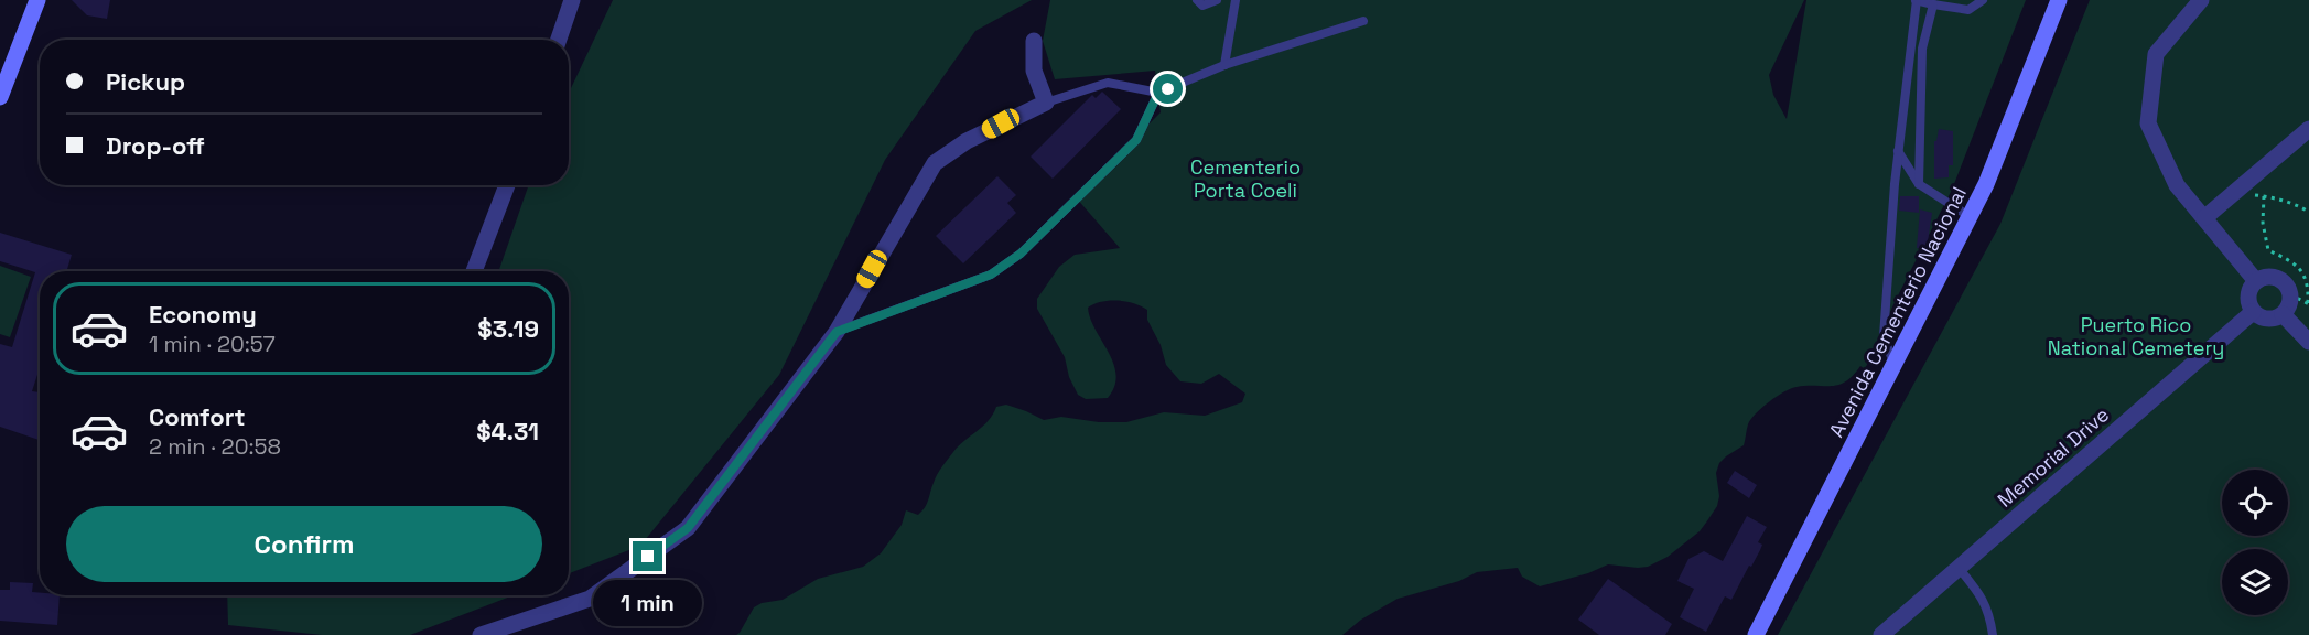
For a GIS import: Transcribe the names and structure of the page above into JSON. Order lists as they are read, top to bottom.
{
  "streets": {
    "street": ["Avenida Cementerio Nacional", "Memorial Drive"]
  },
  "parks": ["Cementerio Porta Coeli", "Puerto Rico National Cemetery"],
  "page": {
    "banner": ["Pickup", "Drop-off"],
    "list": [
      {
        "name": "Economy",
        "note": "1 min · 20:57",
        "value": "$3.19"
      },
      {
        "name": "Comfort",
        "note": "2 min · 20:58",
        "value": "$4.31"
      }
    ],
    "buttons": "Confirm",
    "bubble": "1 min"
  }
}
